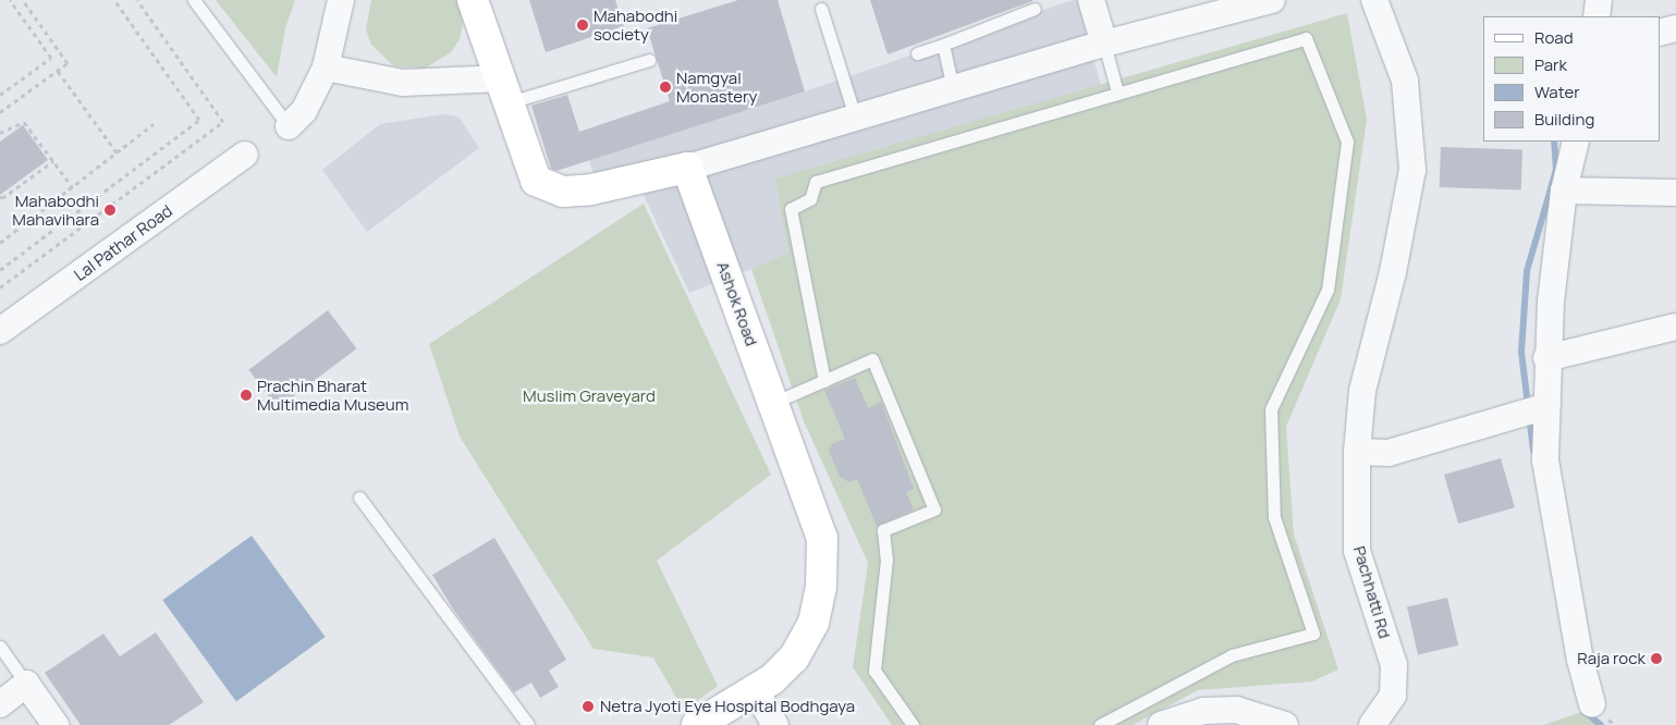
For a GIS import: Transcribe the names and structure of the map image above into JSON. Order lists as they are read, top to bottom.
{
  "streets": {
    "street": ["Lal Pathar Road", "Ashok Road", "Pachhatti Rd"]
  },
  "parks": ["Muslim Graveyard"],
  "places": [
    "Mahabodhi society",
    "Namgyal Monastery",
    "Mahabodhi Mahavihara",
    "Prachin Bharat Multimedia Museum",
    "Raja rock",
    "Netra Jyoti Eye Hospital Bodhgaya"
  ],
  "legend": [
    "Road",
    "Park",
    "Water",
    "Building"
  ]
}
